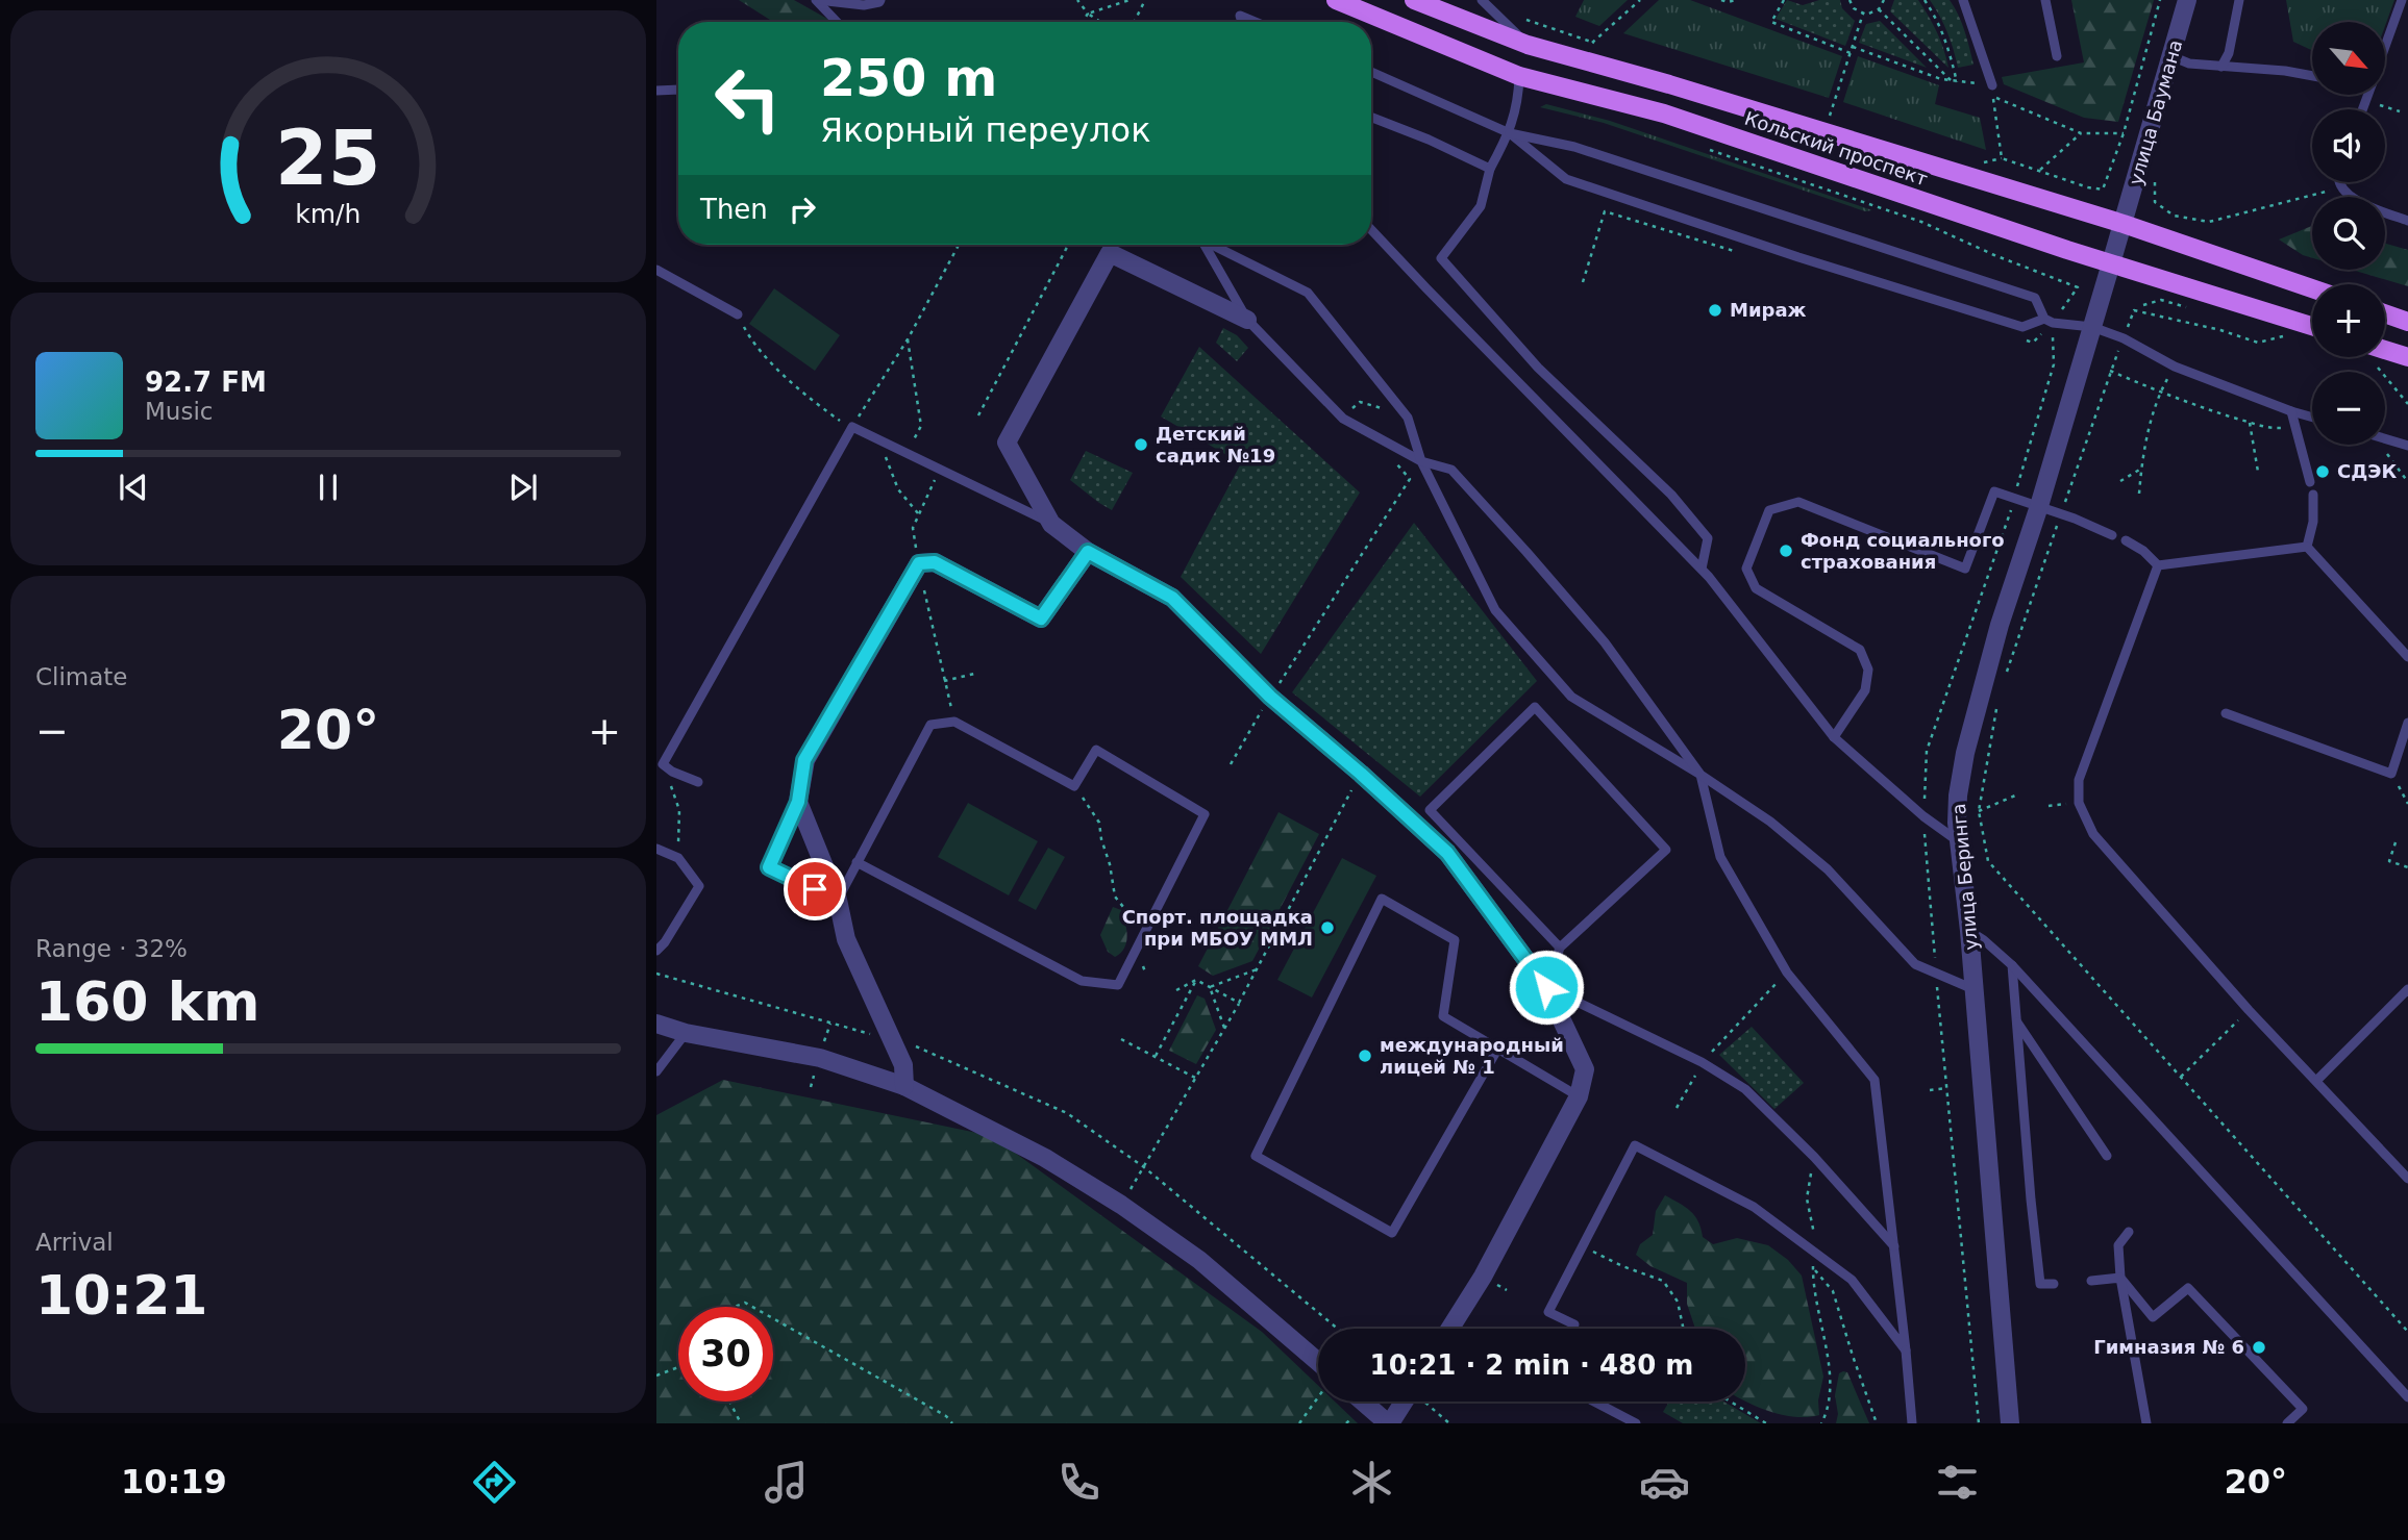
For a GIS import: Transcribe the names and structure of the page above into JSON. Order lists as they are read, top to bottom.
{
  "streets": {
    "main road": ["Кольский проспект"],
    "street": ["улица Баумана", "улица Беринга"]
  },
  "crossings": [
    ["улица Баумана", "Кольский проспект"],
    ["улица Баумана", "улица Беринга"],
    ["Кольский проспект", "улица Беринга"]
  ],
  "places": [
    "Мираж",
    "Детский садик №19",
    "СДЭК",
    "Фонд социального страхования",
    "Спорт. площадка при МБОУ ММЛ",
    "международный лицей № 1",
    "Гимназия № 6"
  ],
  "north": "bottom right",
  "page": {
    "map_buttons": ["+", "−"],
    "turn": ["250 m", "Якорный переулок"],
    "then": "Then",
    "song": ["92.7 FM", "Music"],
    "tile": [
      "Climate",
      ["Range · 32%", "160 km"],
      ["Arrival", "10:21"]
    ],
    "heat": ["−", "20°", "+"],
    "limit": "30",
    "trip": "10:21 · 2 min · 480 m",
    "tabs": ["10:19", "20°"],
    "gauge": ["25", "km/h"]
  }
}
